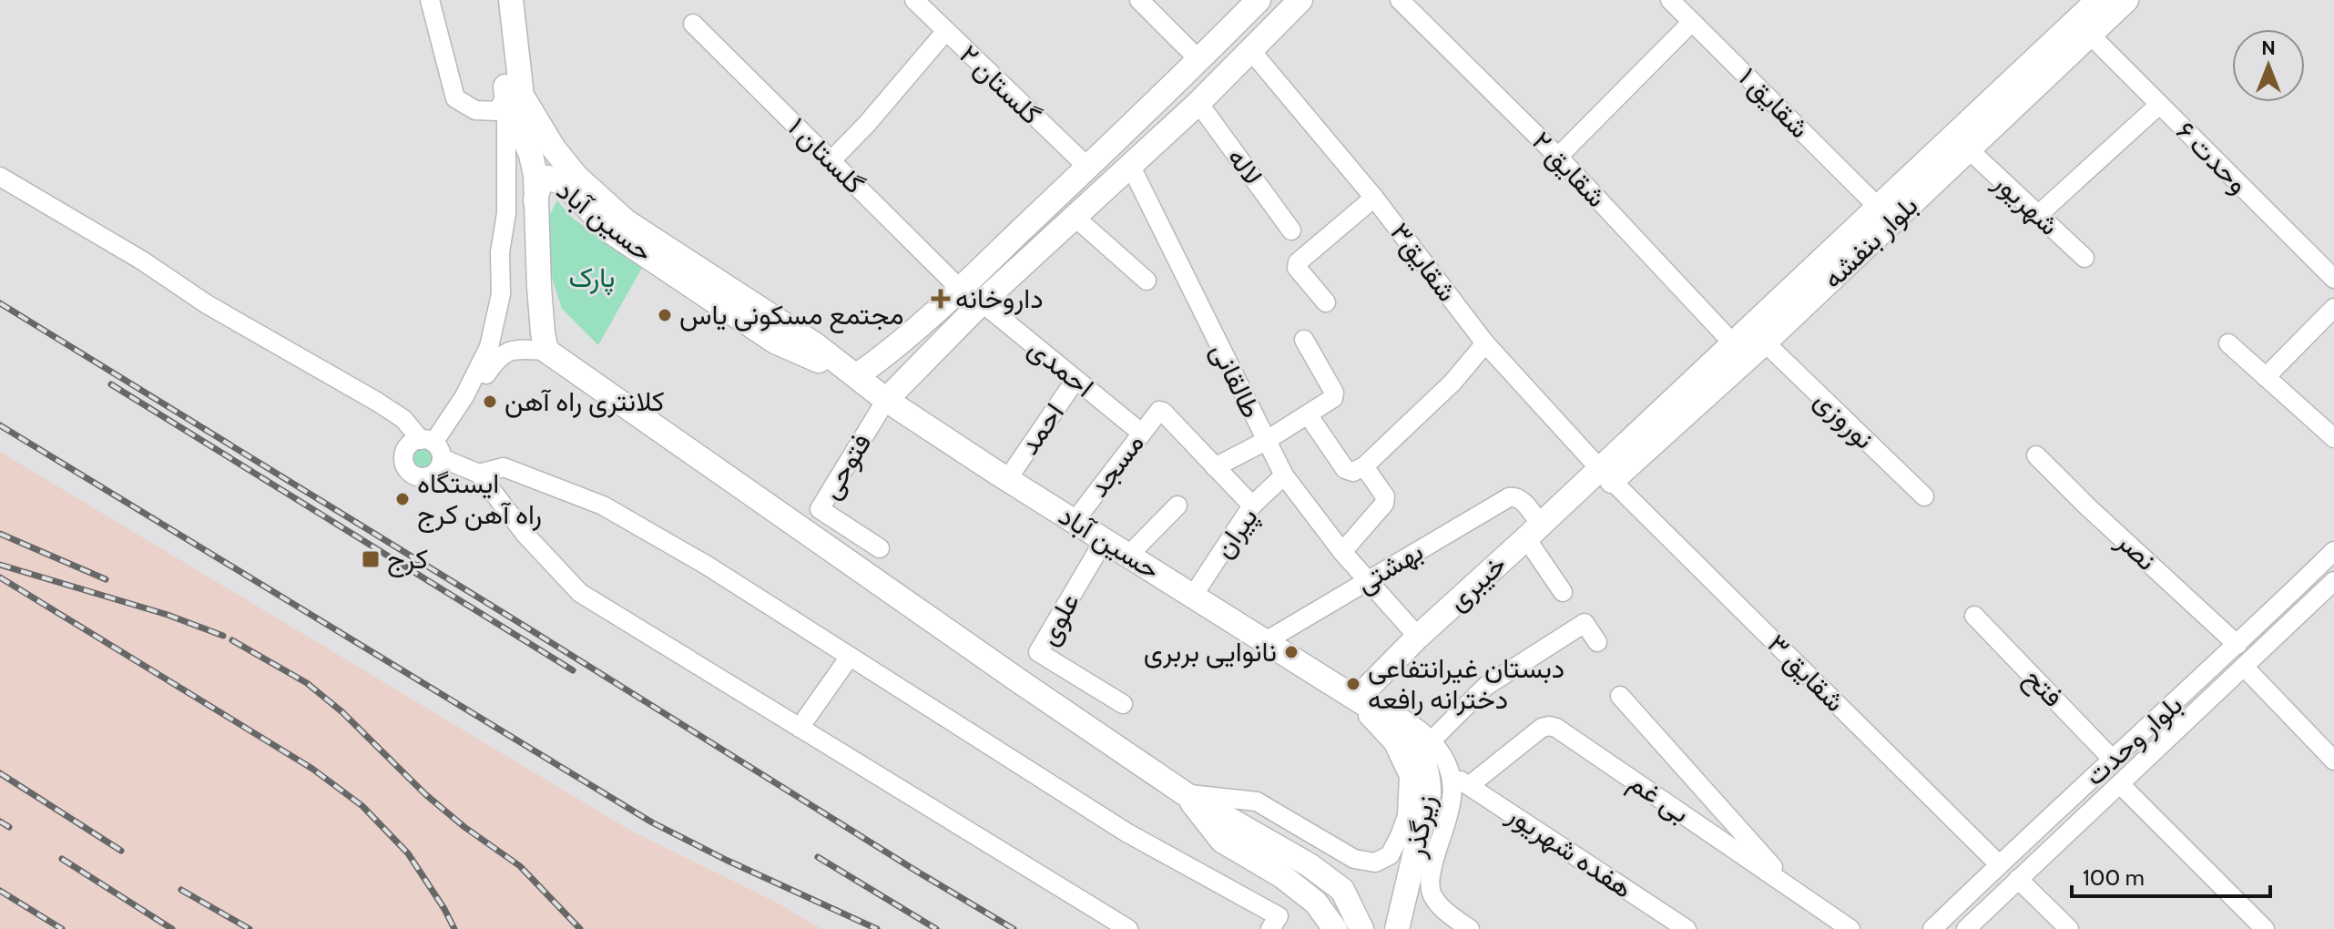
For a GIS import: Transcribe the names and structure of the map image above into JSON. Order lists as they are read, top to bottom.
{
  "streets": {
    "main road": [
      "حسین آباد",
      "بلوار بنفشه",
      "خیبری",
      "زیرگذر"
    ],
    "street": [
      "گلستان ۲",
      "شقایق ۱",
      "گلستان ۱",
      "وحدت ۶",
      "لاله",
      "شقایق ۲",
      "شهریور",
      "شقایق۳",
      "احمدی",
      "طالقانی",
      "نوروزی",
      "احمد",
      "مسجد",
      "فتوحی",
      "پیران",
      "نصر",
      "بهشتی",
      "علوی",
      "شقایق ۳",
      "فتح",
      "بلوار وحدت",
      "بی غم",
      "هفده شهریور"
    ]
  },
  "crossings": [
    ["شقایق ۱", "بلوار بنفشه"],
    ["وحدت ۶", "بلوار بنفشه"],
    ["شقایق ۲", "بلوار بنفشه"],
    ["شهریور", "بلوار بنفشه"],
    ["حسین آباد", "احمد"],
    ["حسین آباد", "مسجد"],
    ["حسین آباد", "فتوحی"],
    ["حسین آباد", "پیران"],
    ["حسین آباد", "بهشتی"],
    ["حسین آباد", "خیبری"],
    ["حسین آباد", "علوی"],
    ["حسین آباد", "زیرگذر"],
    ["بلوار بنفشه", "شقایق۳"],
    ["بلوار بنفشه", "نوروزی"],
    ["بلوار بنفشه", "خیبری"],
    ["بلوار بنفشه", "شقایق ۳"],
    ["شقایق۳", "خیبری"],
    ["شقایق۳", "شقایق ۳"],
    ["احمدی", "احمد"],
    ["احمدی", "مسجد"],
    ["طالقانی", "پیران"],
    ["طالقانی", "بهشتی"],
    ["طالقانی", "خیبری"],
    ["نصر", "بلوار وحدت"],
    ["بهشتی", "خیبری"],
    ["خیبری", "شقایق ۳"],
    ["خیبری", "زیرگذر"],
    ["شقایق ۳", "بلوار وحدت"],
    ["فتح", "بلوار وحدت"],
    ["بی غم", "هفده شهریور"]
  ],
  "parks": ["پارک"],
  "places": {
    "health": ["داروخانه"],
    "other": [
      "مجتمع مسکونی یاس",
      "کلانتری راه آهن",
      "ایستگاه راه آهن کرج",
      "نانوایی بربری",
      "دبستان غیرانتفاعی دخترانه رافعه"
    ],
    "transit": ["کرج"]
  },
  "scale_bar": "100 m",
  "north": "top"
}
